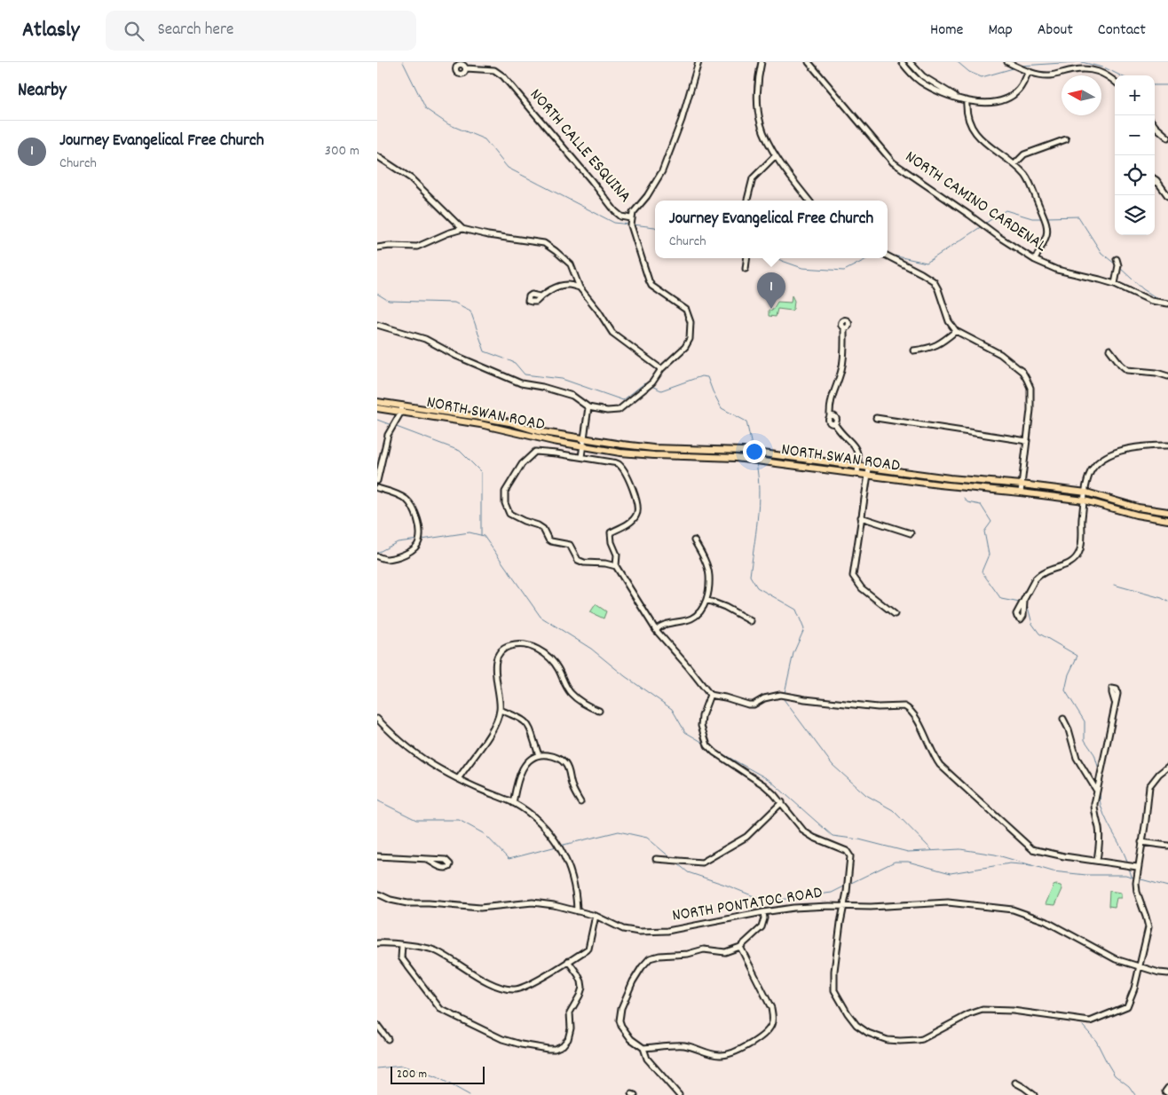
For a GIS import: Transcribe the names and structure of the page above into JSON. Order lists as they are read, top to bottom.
{
  "streets": {
    "main road": ["NORTH SWAN ROAD"],
    "street": ["NORTH CALLE ESQUINA", "NORTH CAMINO CARDENAL", "NORTH PONTATOC ROAD"]
  },
  "scale_bar": "200 m",
  "north": "left",
  "page": {
    "header": "Atlasly",
    "search": "Search here",
    "nav": [
      "Home",
      "Map",
      "About",
      "Contact"
    ],
    "heading": "Nearby",
    "map_buttons": ["+", "−"],
    "list": [
      {
        "mark": "1",
        "name": "Journey Evangelical Free Church",
        "note": "Church",
        "value": "300 m"
      }
    ],
    "popup": ["Journey Evangelical Free Church", "Church"],
    "pins": "1",
    "scale": "200 m"
  }
}
